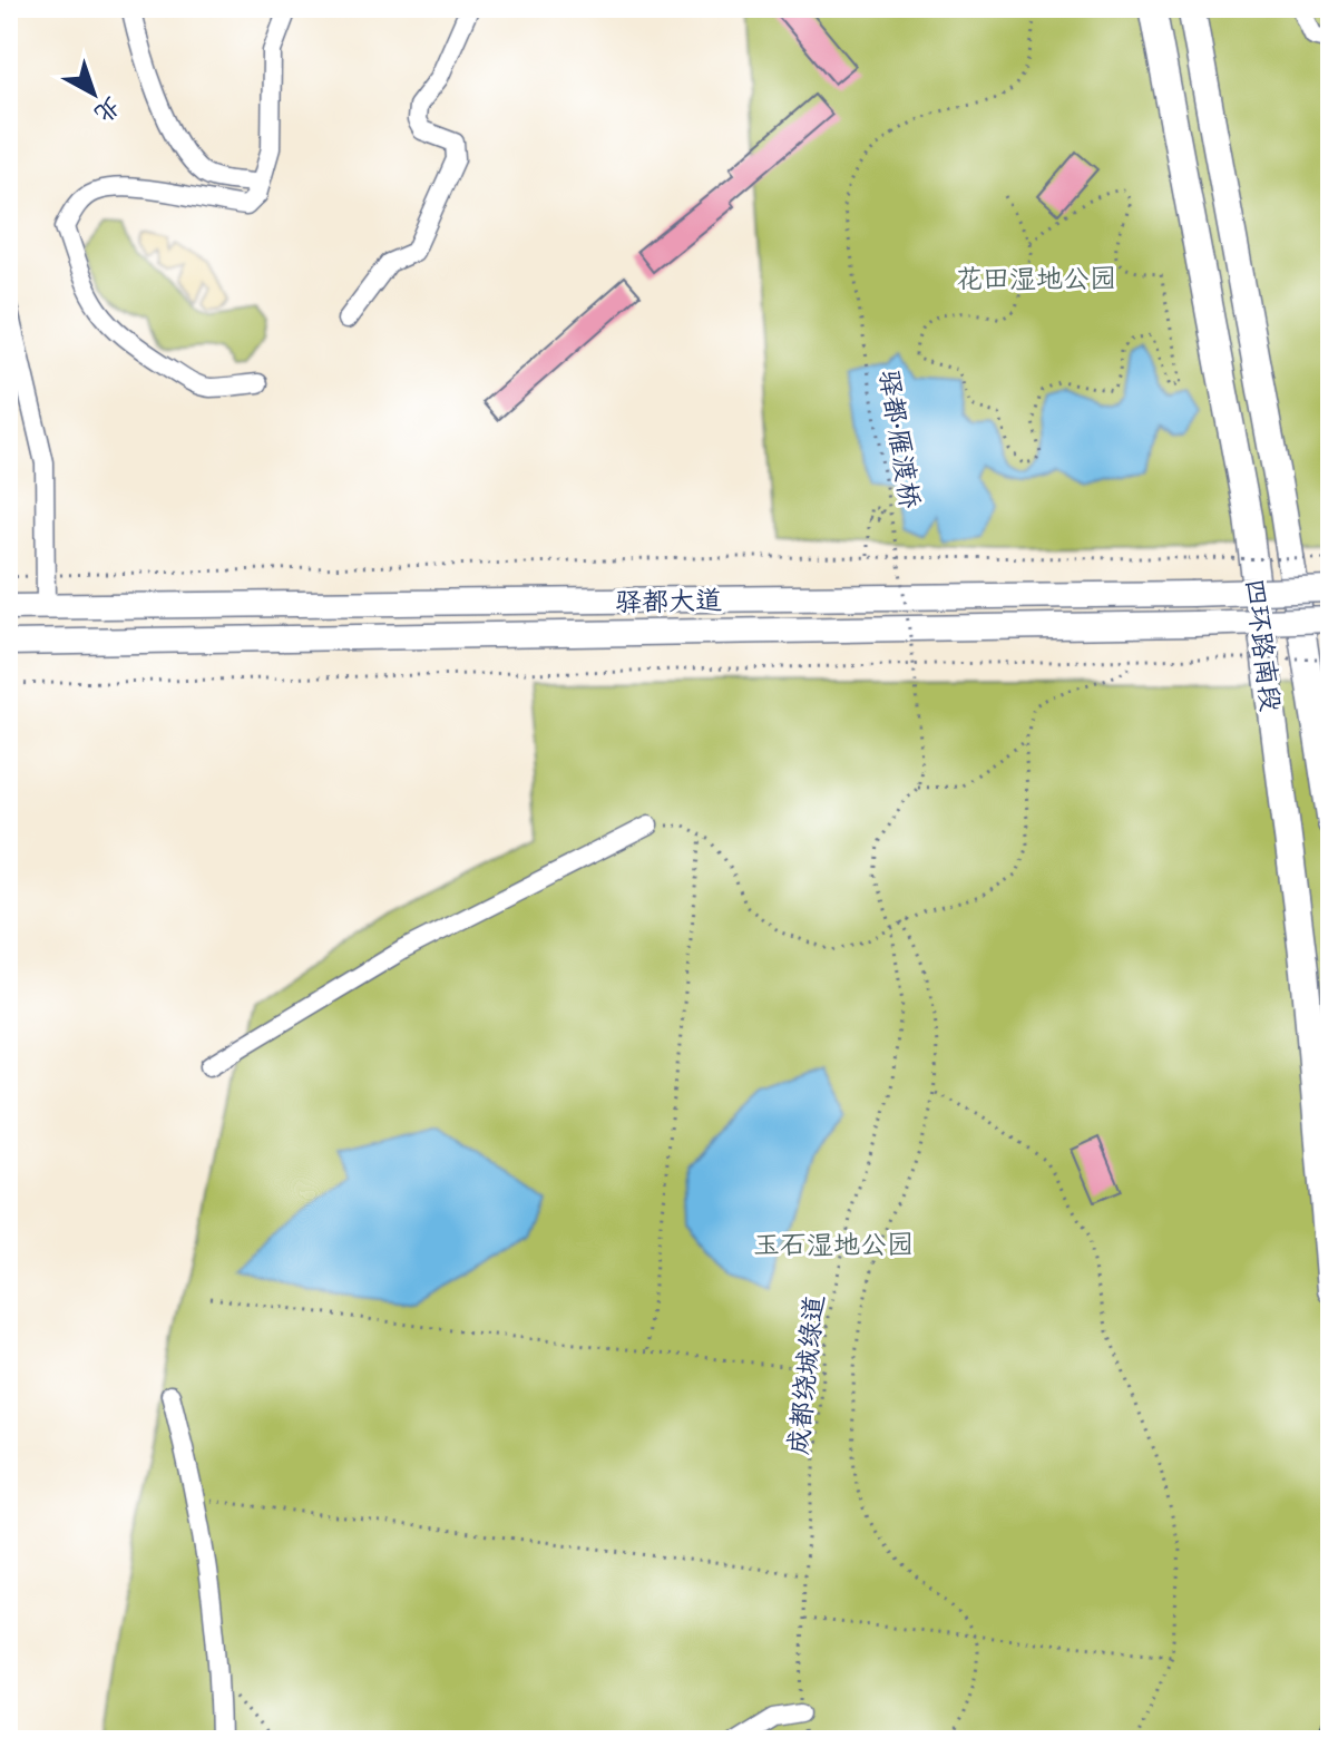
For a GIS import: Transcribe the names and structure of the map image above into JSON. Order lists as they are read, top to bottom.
{
  "streets": {
    "highway": ["四环路南段"],
    "main road": ["驿都大道"],
    "path": ["驿都·雁渡桥", "成都绕城绿道"]
  },
  "crossings": [
    ["驿都·雁渡桥", "成都绕城绿道"]
  ],
  "parks": ["花田湿地公园", "玉石湿地公园"],
  "north": "bottom right"
}
